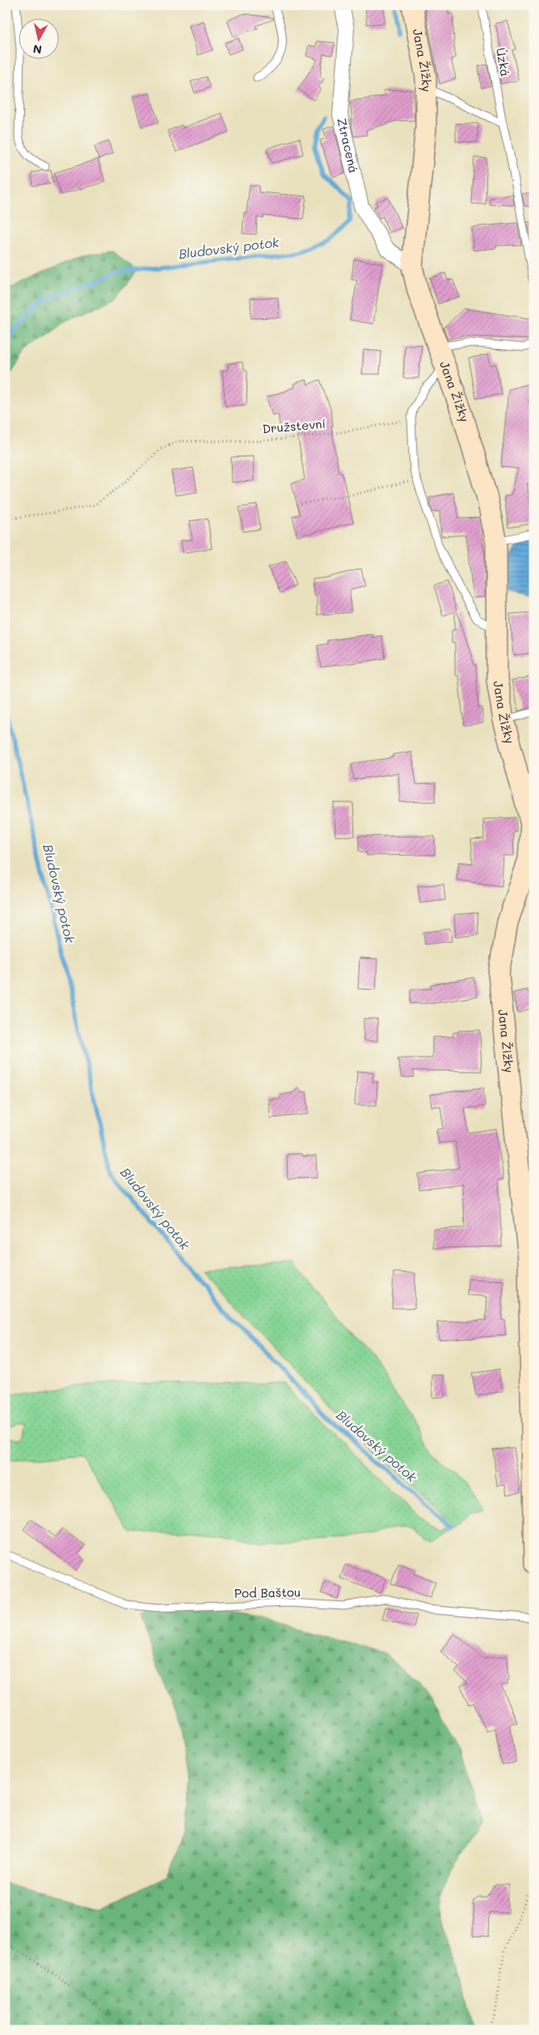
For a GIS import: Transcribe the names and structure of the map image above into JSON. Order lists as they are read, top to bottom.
{
  "streets": {
    "street": ["Jana Žižky", "Ztracená"],
    "lane": ["Úzká", "Pod Baštou"],
    "path": ["Družstevní"]
  },
  "crossings": [
    ["Jana Žižky", "Ztracená"]
  ],
  "water": ["Bludovský potok"],
  "north": "bottom"
}
